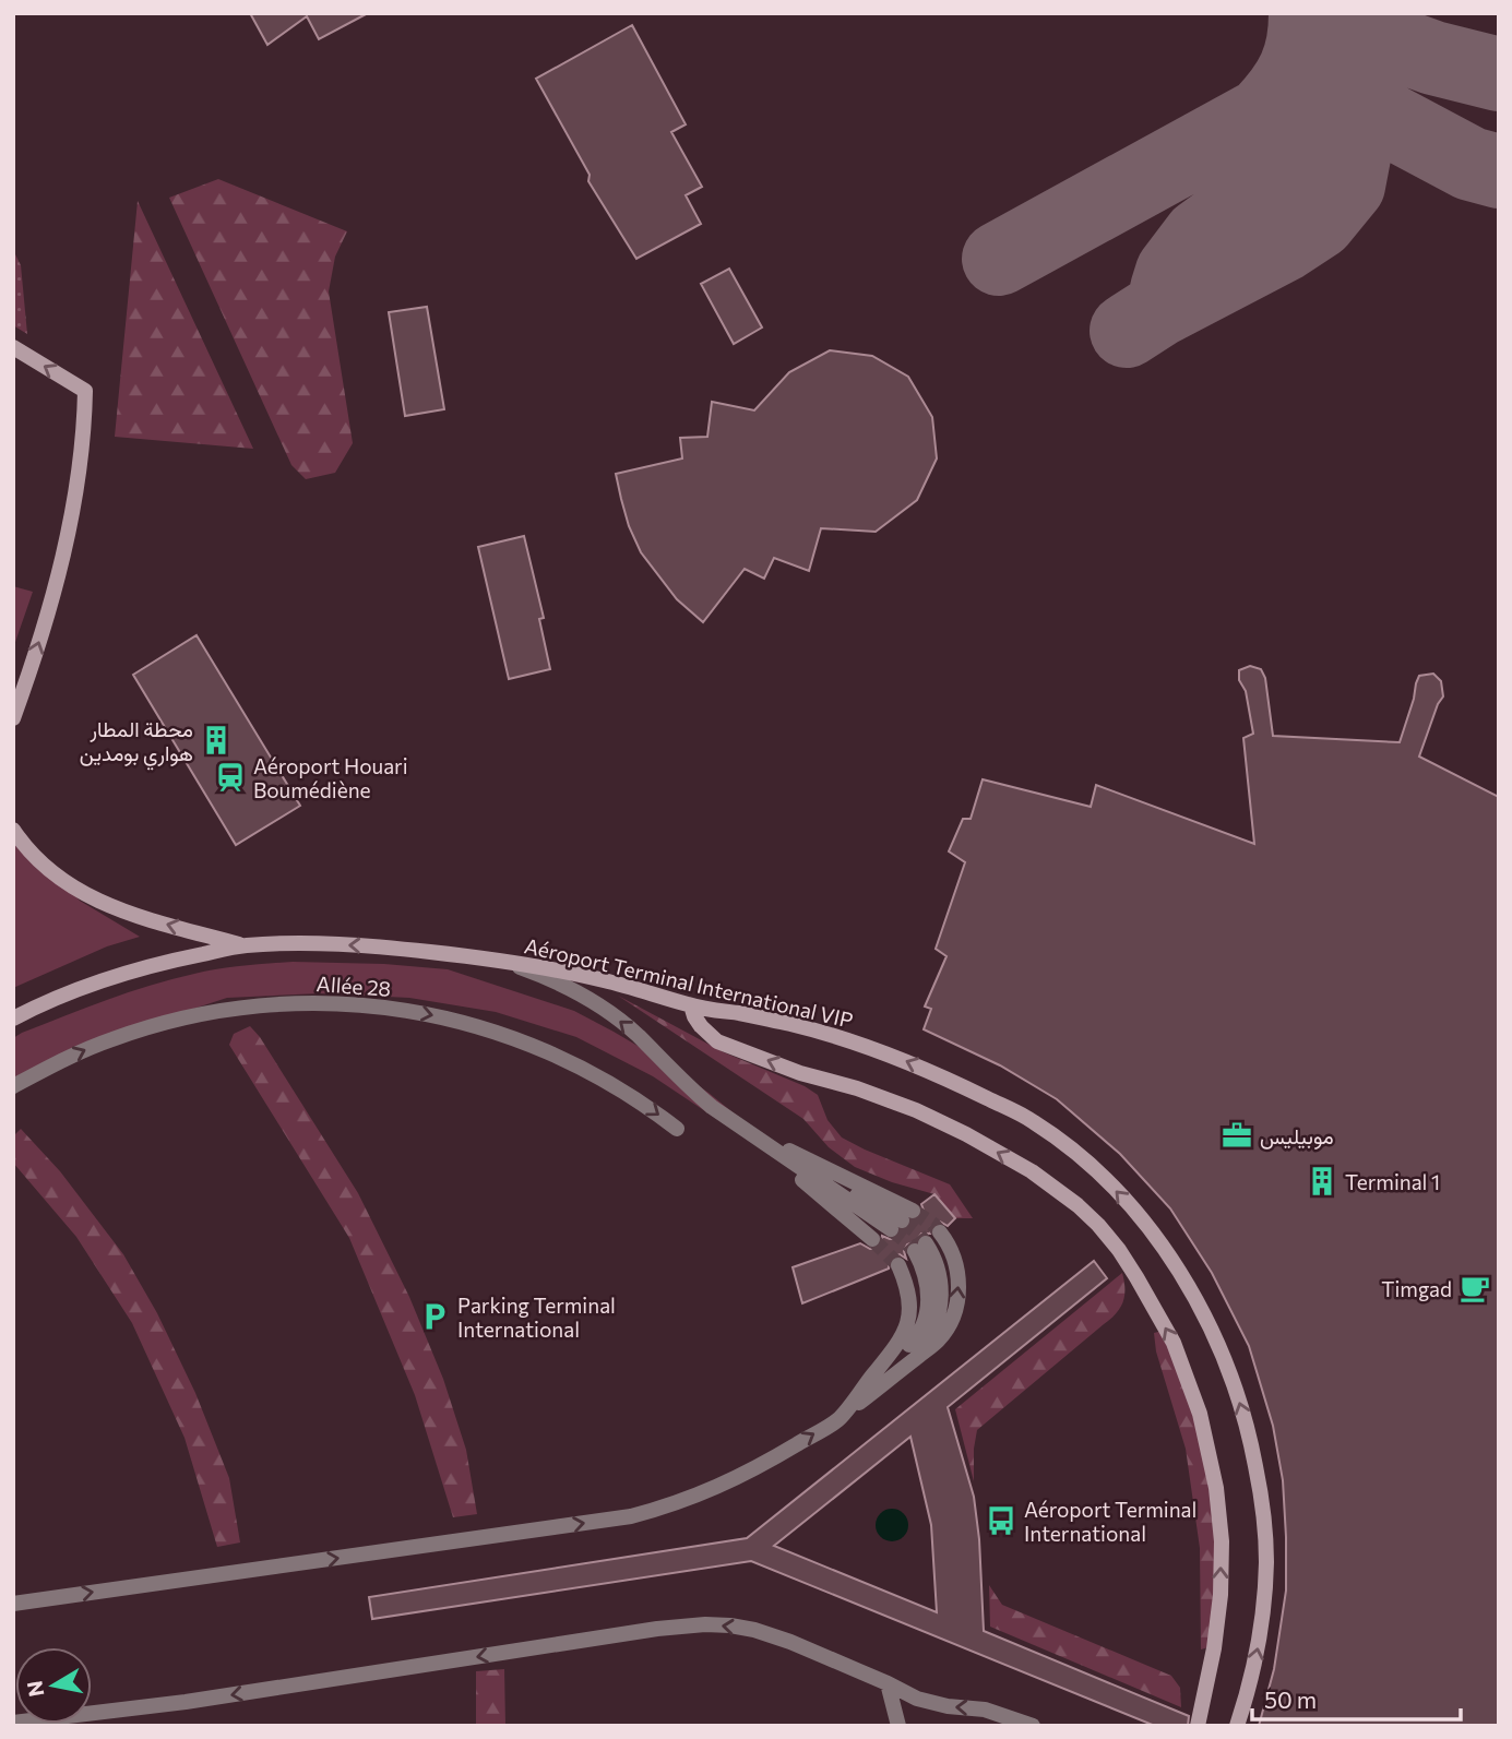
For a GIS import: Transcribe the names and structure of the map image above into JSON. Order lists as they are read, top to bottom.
{
  "streets": {
    "main road": ["Aéroport Terminal International VIP"],
    "street": ["Allée 28"]
  },
  "one_way": ["Aéroport Terminal International VIP", "Allée 28"],
  "places": {
    "building": ["محطة المطار هواري بومدين", "Terminal 1"],
    "station": ["Aéroport Houari Boumédiène"],
    "office": ["موبيليس"],
    "cafe": ["Timgad"],
    "parking": ["Parking Terminal International"],
    "bus stop": ["Aéroport Terminal International"]
  },
  "scale_bar": "50 m",
  "north": "left"
}
